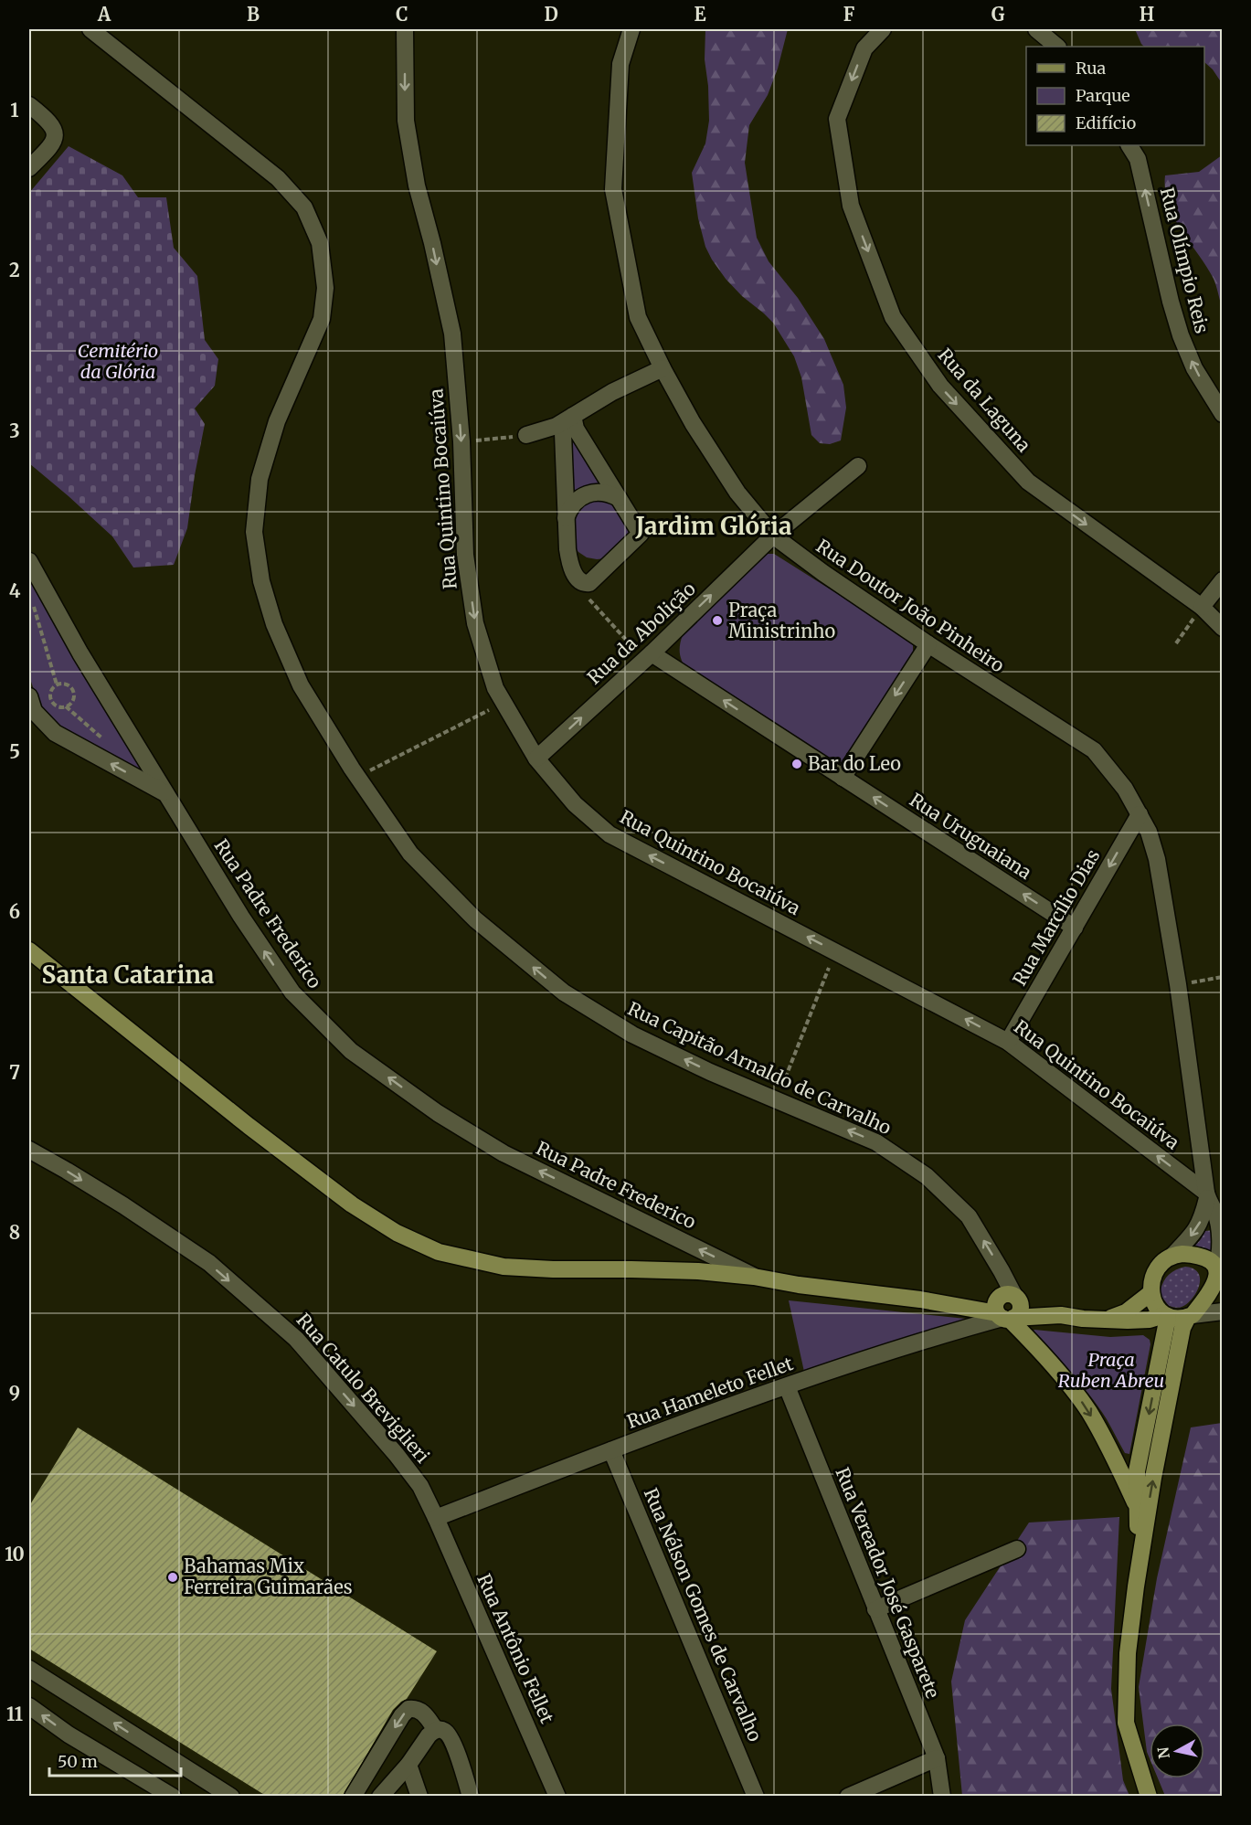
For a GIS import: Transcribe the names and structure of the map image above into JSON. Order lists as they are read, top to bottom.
{
  "streets": {
    "street": [
      "Rua Olímpio Reis",
      "Rua da Laguna",
      "Rua Quintino Bocaiúva",
      "Rua Doutor João Pinheiro",
      "Rua da Abolição",
      "Rua Uruguaiana",
      "Rua Padre Frederico",
      "Rua Marcílio Dias",
      "Rua Capitão Arnaldo de Carvalho",
      "Rua Catulo Breviglieri",
      "Rua Hameleto Fellet",
      "Rua Vereador José Gasparete",
      "Rua Nélson Gomes de Carvalho",
      "Rua Antônio Fellet"
    ]
  },
  "crossings": [
    ["Rua Quintino Bocaiúva", "Rua Doutor João Pinheiro"],
    ["Rua Quintino Bocaiúva", "Rua da Abolição"],
    ["Rua Quintino Bocaiúva", "Rua Marcílio Dias"],
    ["Rua Doutor João Pinheiro", "Rua da Abolição"],
    ["Rua Doutor João Pinheiro", "Rua Marcílio Dias"],
    ["Rua da Abolição", "Rua Uruguaiana"],
    ["Rua Uruguaiana", "Rua Marcílio Dias"],
    ["Rua Capitão Arnaldo de Carvalho", "Rua Hameleto Fellet"],
    ["Rua Catulo Breviglieri", "Rua Hameleto Fellet"],
    ["Rua Catulo Breviglieri", "Rua Antônio Fellet"],
    ["Rua Hameleto Fellet", "Rua Vereador José Gasparete"],
    ["Rua Hameleto Fellet", "Rua Nélson Gomes de Carvalho"],
    ["Rua Hameleto Fellet", "Rua Antônio Fellet"]
  ],
  "one_way": [
    "Rua Olímpio Reis",
    "Rua da Laguna",
    "Rua da Abolição",
    "Rua Uruguaiana",
    "Rua Padre Frederico",
    "Rua Marcílio Dias",
    "Rua Capitão Arnaldo de Carvalho",
    "Rua Catulo Breviglieri"
  ],
  "districts": ["Jardim Glória", "Santa Catarina"],
  "parks": ["Cemitério da Glória", "Praça Ruben Abreu"],
  "places": ["Praça Ministrinho", "Bar do Leo", "Bahamas Mix Ferreira Guimarães"],
  "legend": ["Rua", "Parque", "Edifício"],
  "scale_bar": "50 m",
  "north": "left",
  "grid": {
    "columns": [
      "A",
      "B",
      "C",
      "D",
      "E",
      "F",
      "G",
      "H"
    ],
    "rows": [
      "1",
      "2",
      "3",
      "4",
      "5",
      "6",
      "7",
      "8",
      "9",
      "10",
      "11"
    ]
  }
}
